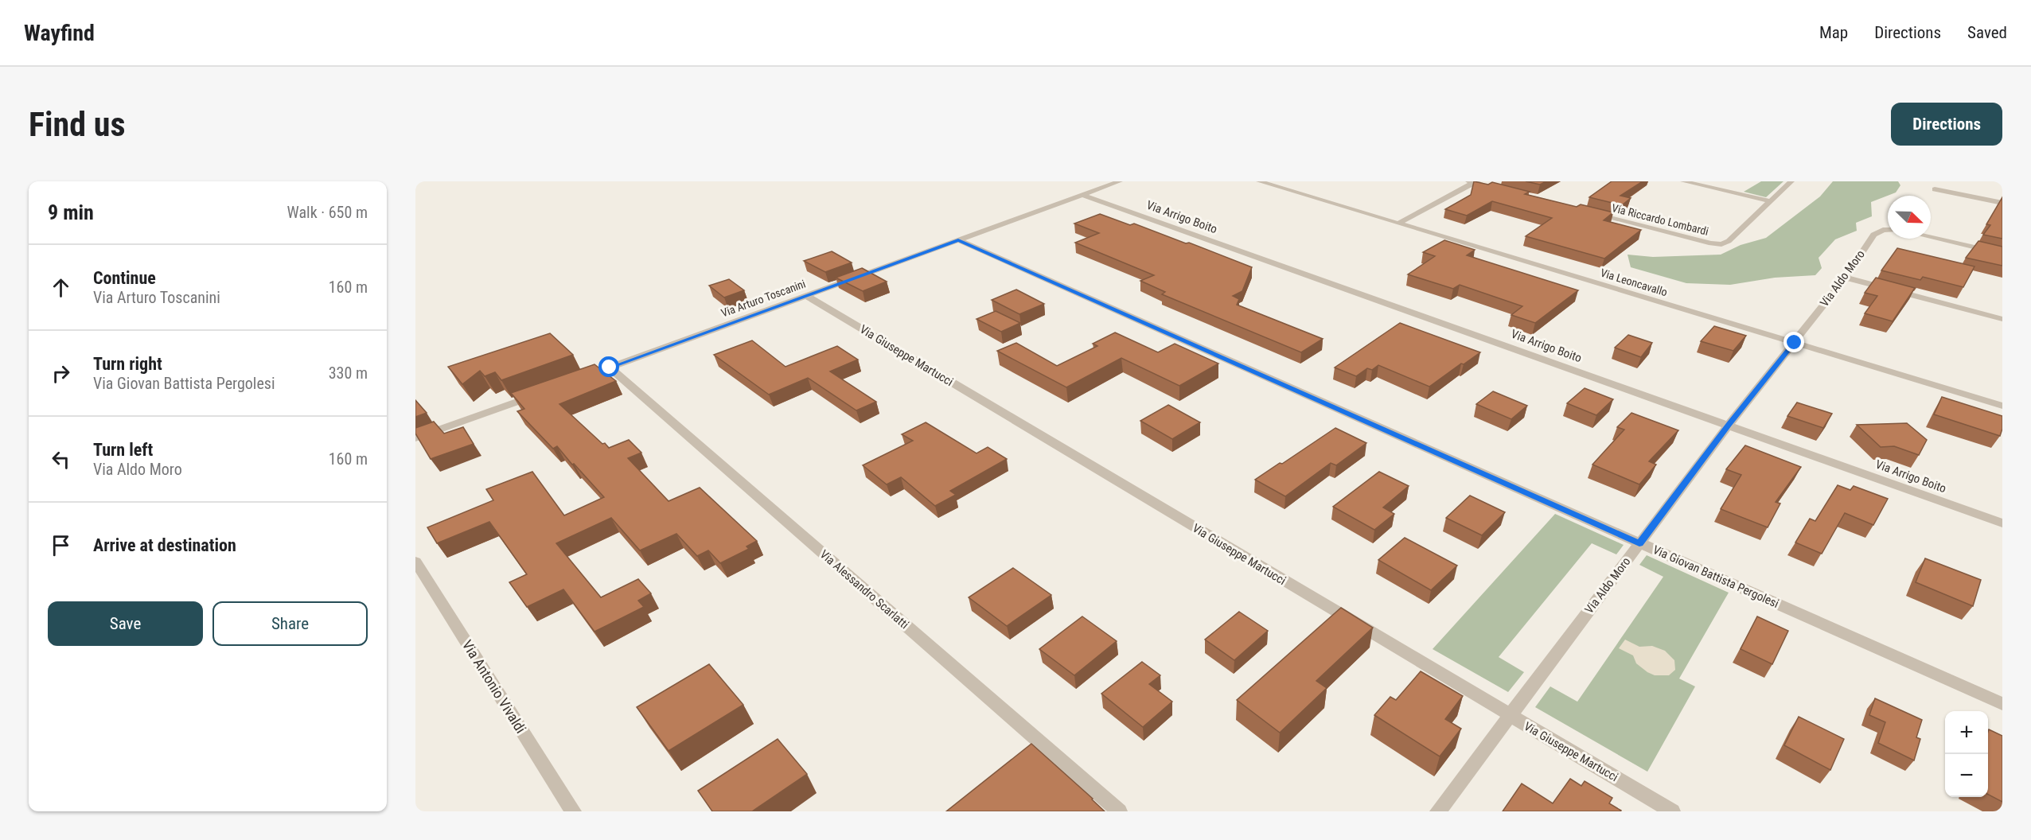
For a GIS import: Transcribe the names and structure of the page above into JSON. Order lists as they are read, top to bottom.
{
  "streets": {
    "street": [
      "Via Arrigo Boito",
      "Via Riccardo Lombardi",
      "Via Aldo Moro",
      "Via Leoncavallo",
      "Via Arturo Toscanini",
      "Via Giuseppe Martucci",
      "Via Giovan Battista Pergolesi",
      "Via Alessandro Scarlatti",
      "Via Antonio Vivaldi"
    ]
  },
  "crossings": [
    ["Via Arrigo Boito", "Via Aldo Moro"],
    ["Via Arrigo Boito", "Via Arturo Toscanini"],
    ["Via Aldo Moro", "Via Leoncavallo"],
    ["Via Aldo Moro", "Via Giuseppe Martucci"],
    ["Via Aldo Moro", "Via Giovan Battista Pergolesi"],
    ["Via Arturo Toscanini", "Via Giuseppe Martucci"],
    ["Via Arturo Toscanini", "Via Giovan Battista Pergolesi"],
    ["Via Arturo Toscanini", "Via Alessandro Scarlatti"]
  ],
  "north": "bottom right",
  "page": {
    "header": "Wayfind",
    "nav": ["Map", "Directions", "Saved"],
    "buttons": [
      "Directions",
      ["Save", "Share"]
    ],
    "title": "Find us",
    "heading": ["9 min", "Walk · 650 m"],
    "list": [
      ["Continue", "Via Arturo Toscanini", "160 m"],
      ["Turn right", "Via Giovan Battista Pergolesi", "330 m"],
      ["Turn left", "Via Aldo Moro", "160 m"],
      "Arrive at destination"
    ],
    "map_buttons": ["+", "−"]
  }
}
